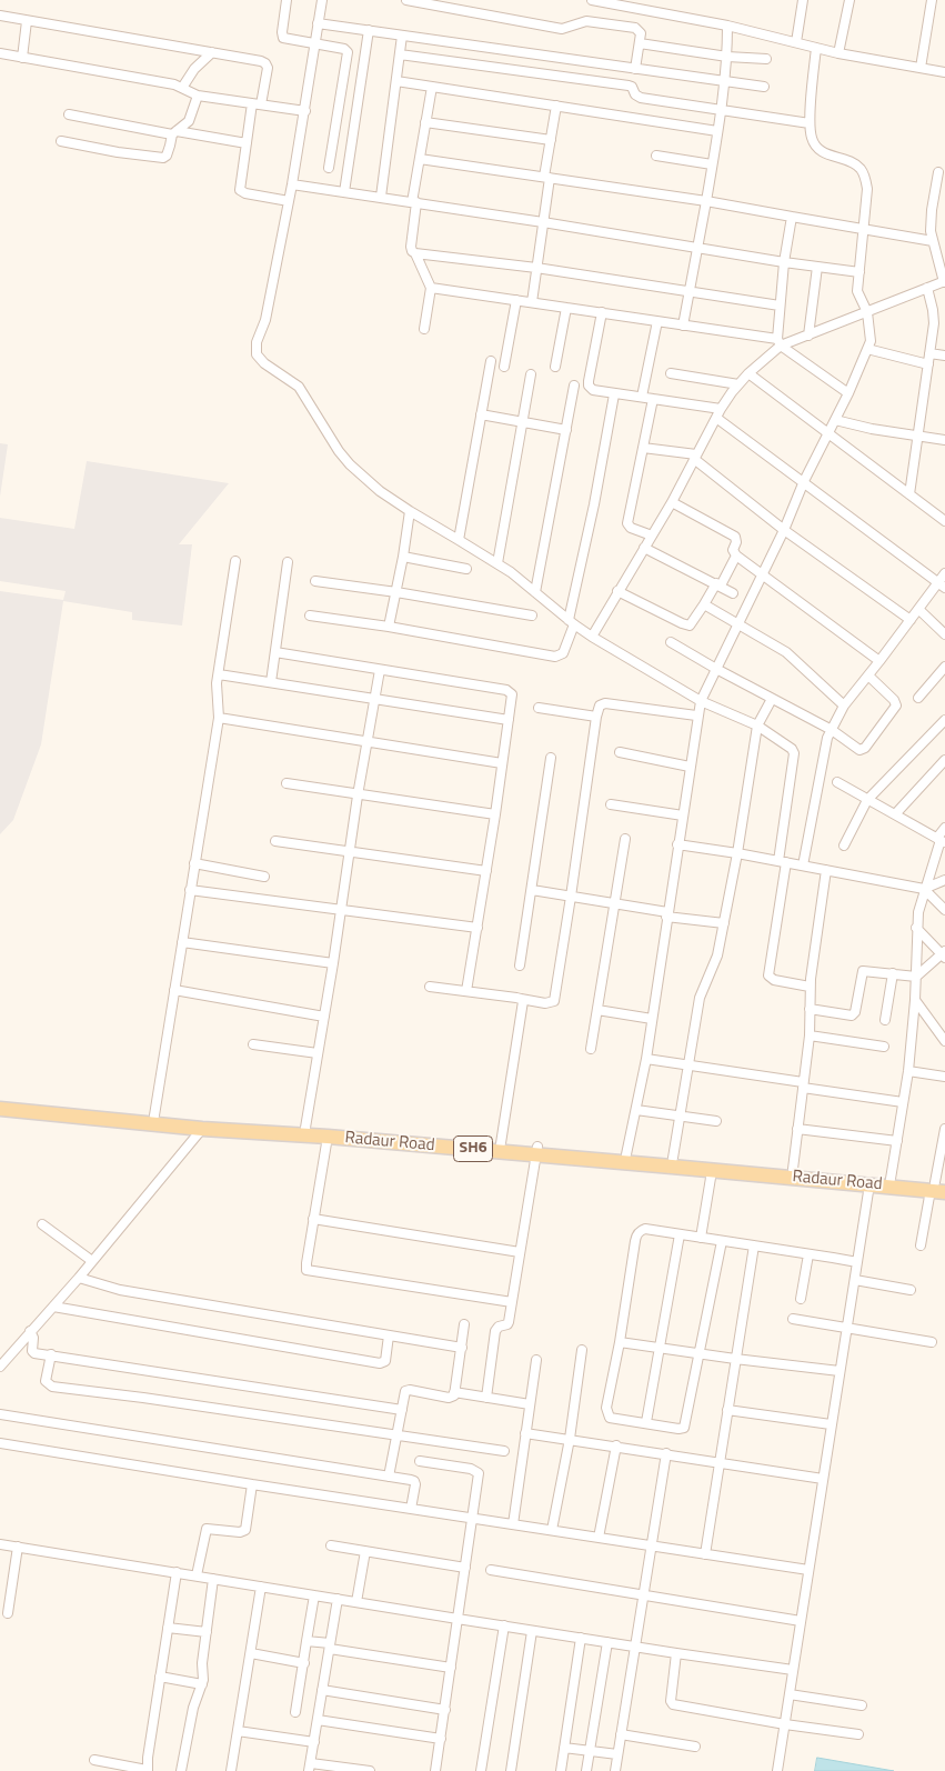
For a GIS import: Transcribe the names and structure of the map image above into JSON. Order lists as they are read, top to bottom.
{
  "streets": {
    "main road": ["Radaur Road", "SH6"]
  }
}
